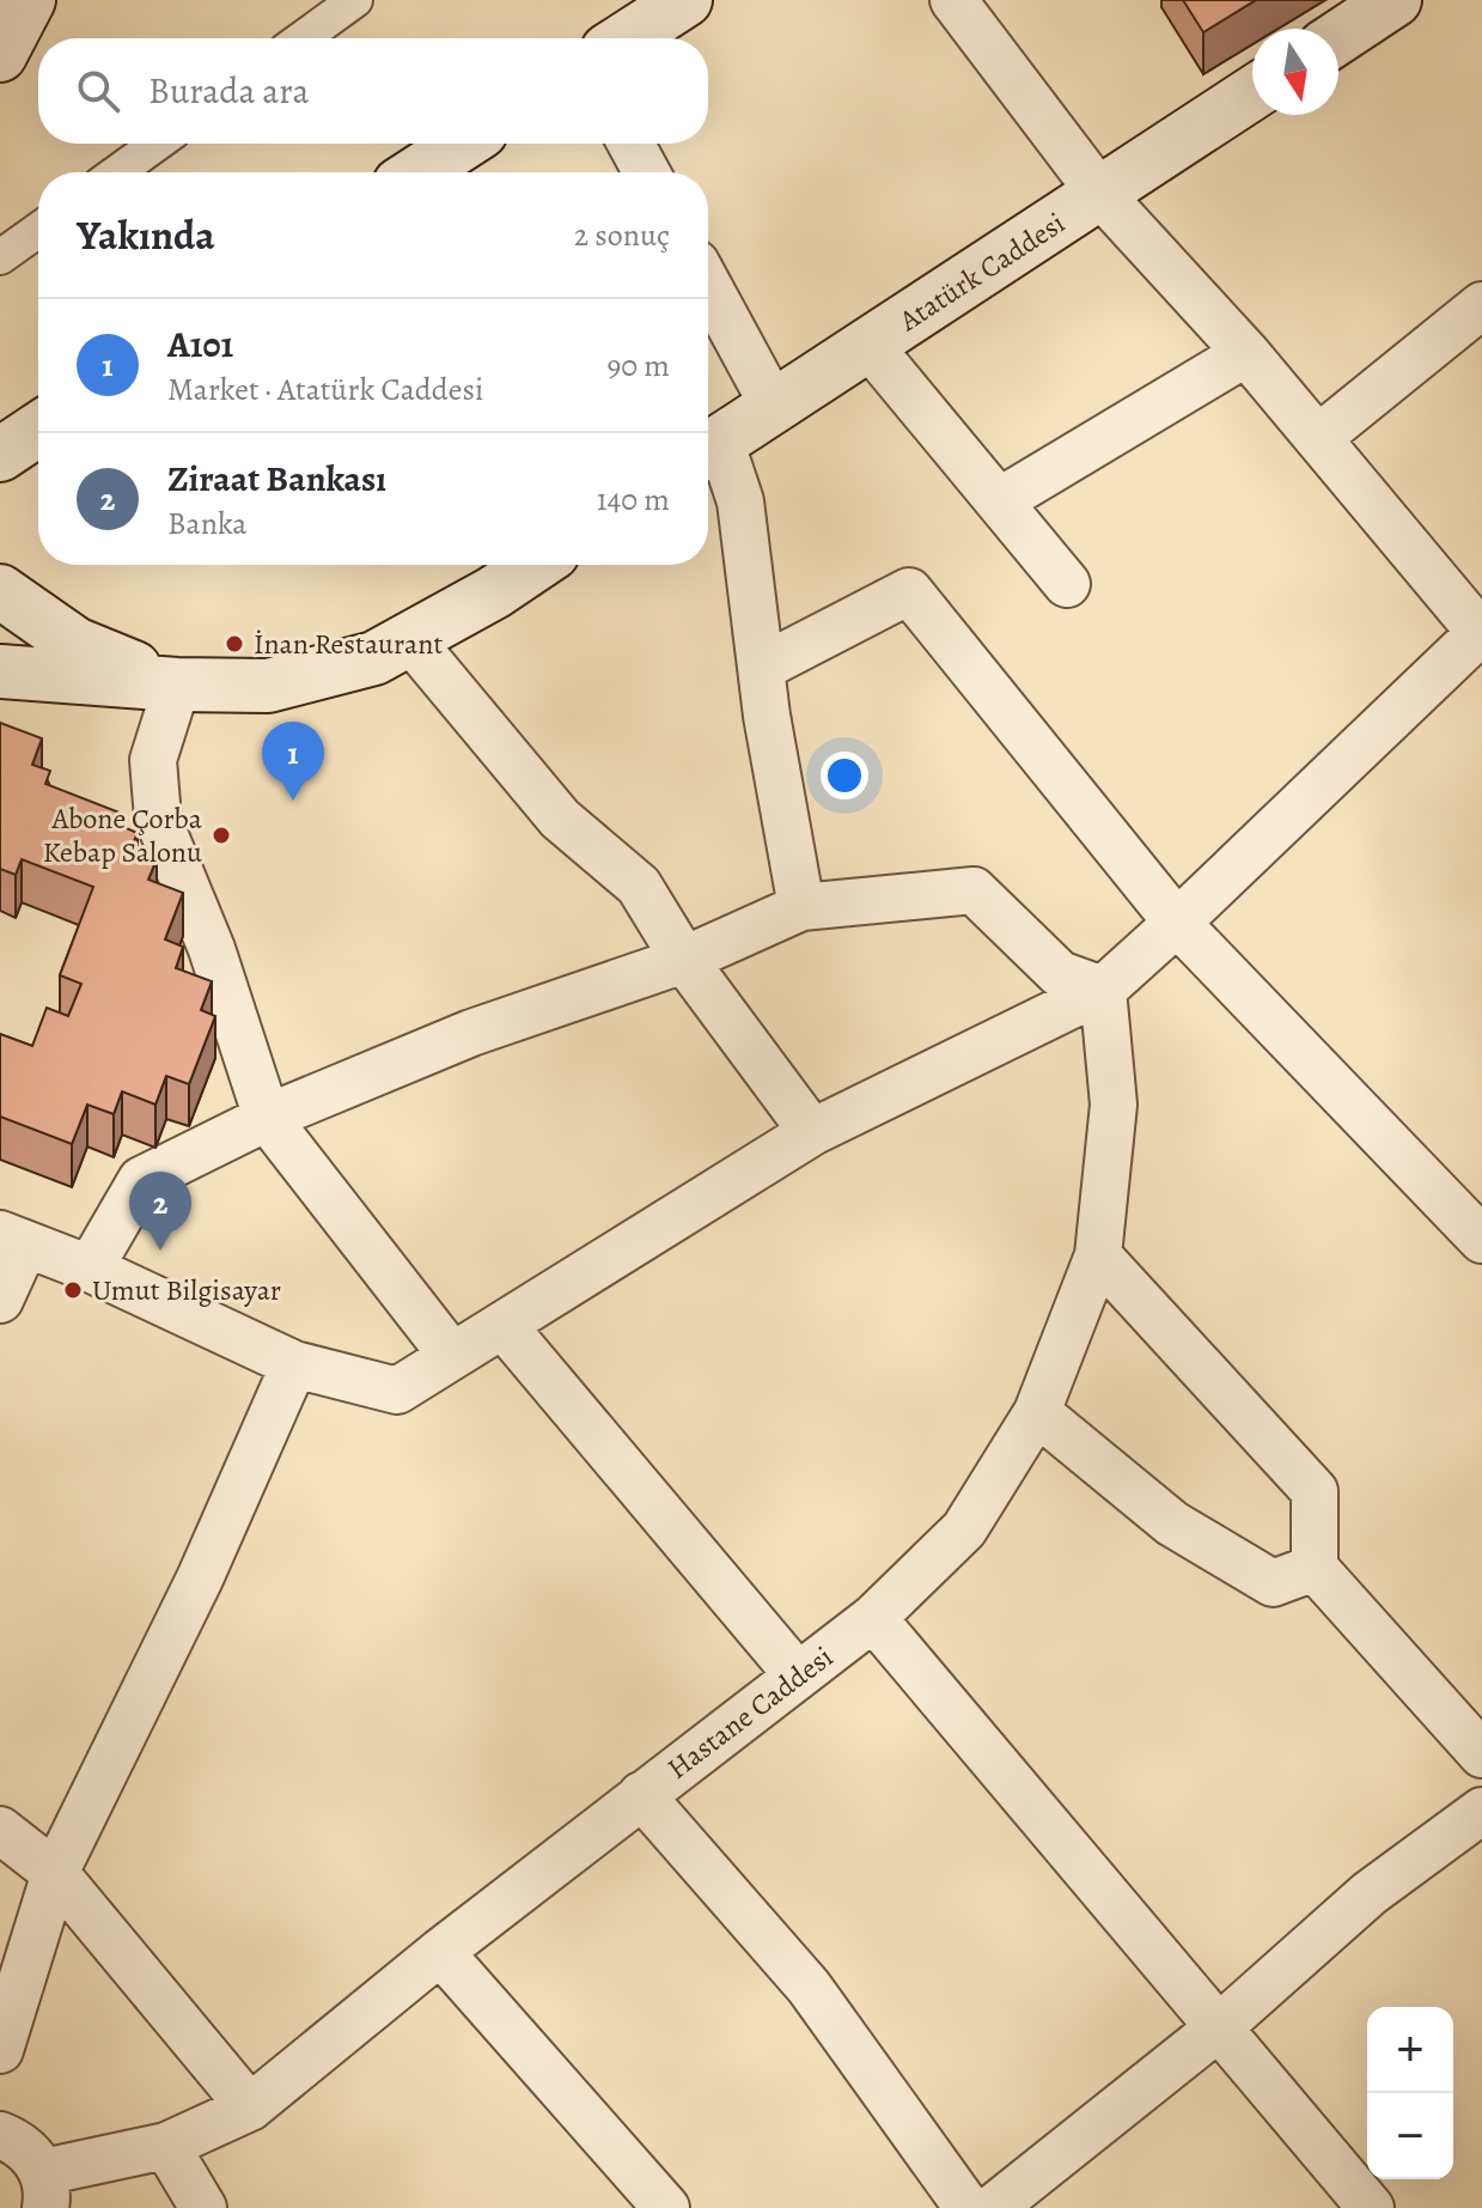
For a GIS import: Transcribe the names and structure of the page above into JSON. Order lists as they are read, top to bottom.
{
  "streets": {
    "main road": ["Atatürk Caddesi"],
    "street": ["Hastane Caddesi"]
  },
  "places": ["İnan Restaurant", "Abone Çorba Kebap Salonu", "Umut Bilgisayar"],
  "north": "bottom",
  "page": {
    "search": "Burada ara",
    "heading": ["Yakında", "2 sonuç"],
    "list": [
      {
        "mark": "1",
        "name": "A101",
        "note": "Market · Atatürk Caddesi",
        "value": "90 m"
      },
      {
        "mark": "2",
        "name": "Ziraat Bankası",
        "note": "Banka",
        "value": "140 m"
      }
    ],
    "pins": ["1", "2"],
    "map_buttons": ["+", "−"]
  }
}
